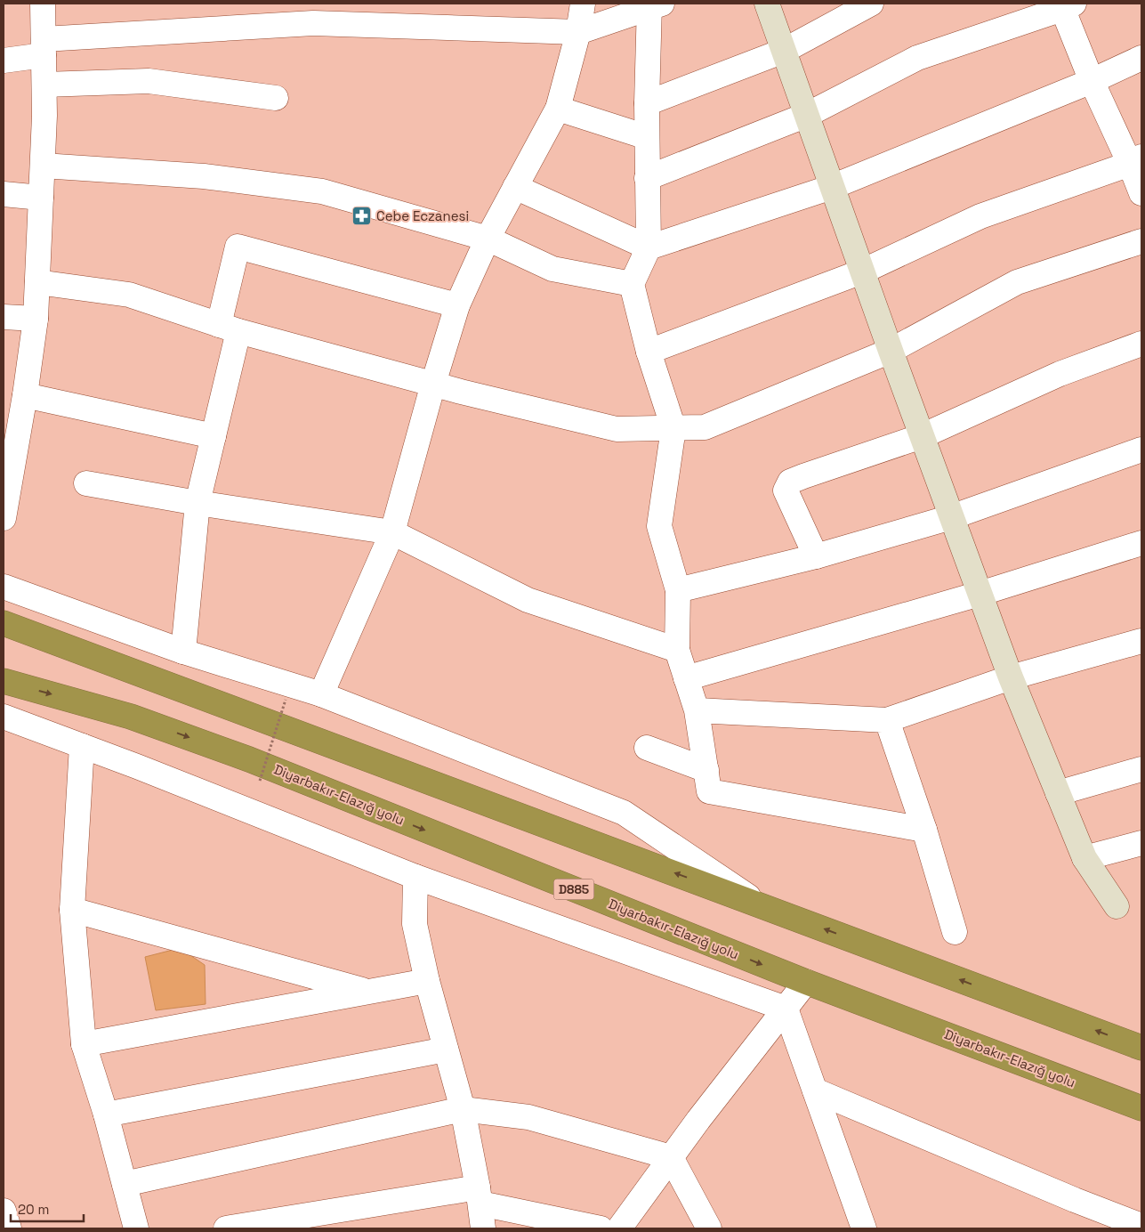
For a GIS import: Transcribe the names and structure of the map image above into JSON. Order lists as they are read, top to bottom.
{
  "streets": {
    "highway": ["Diyarbakır-Elazığ yolu", "D885"]
  },
  "places": {
    "pharmacy": ["Cebe Eczanesi"]
  },
  "scale_bar": "20 m"
}
